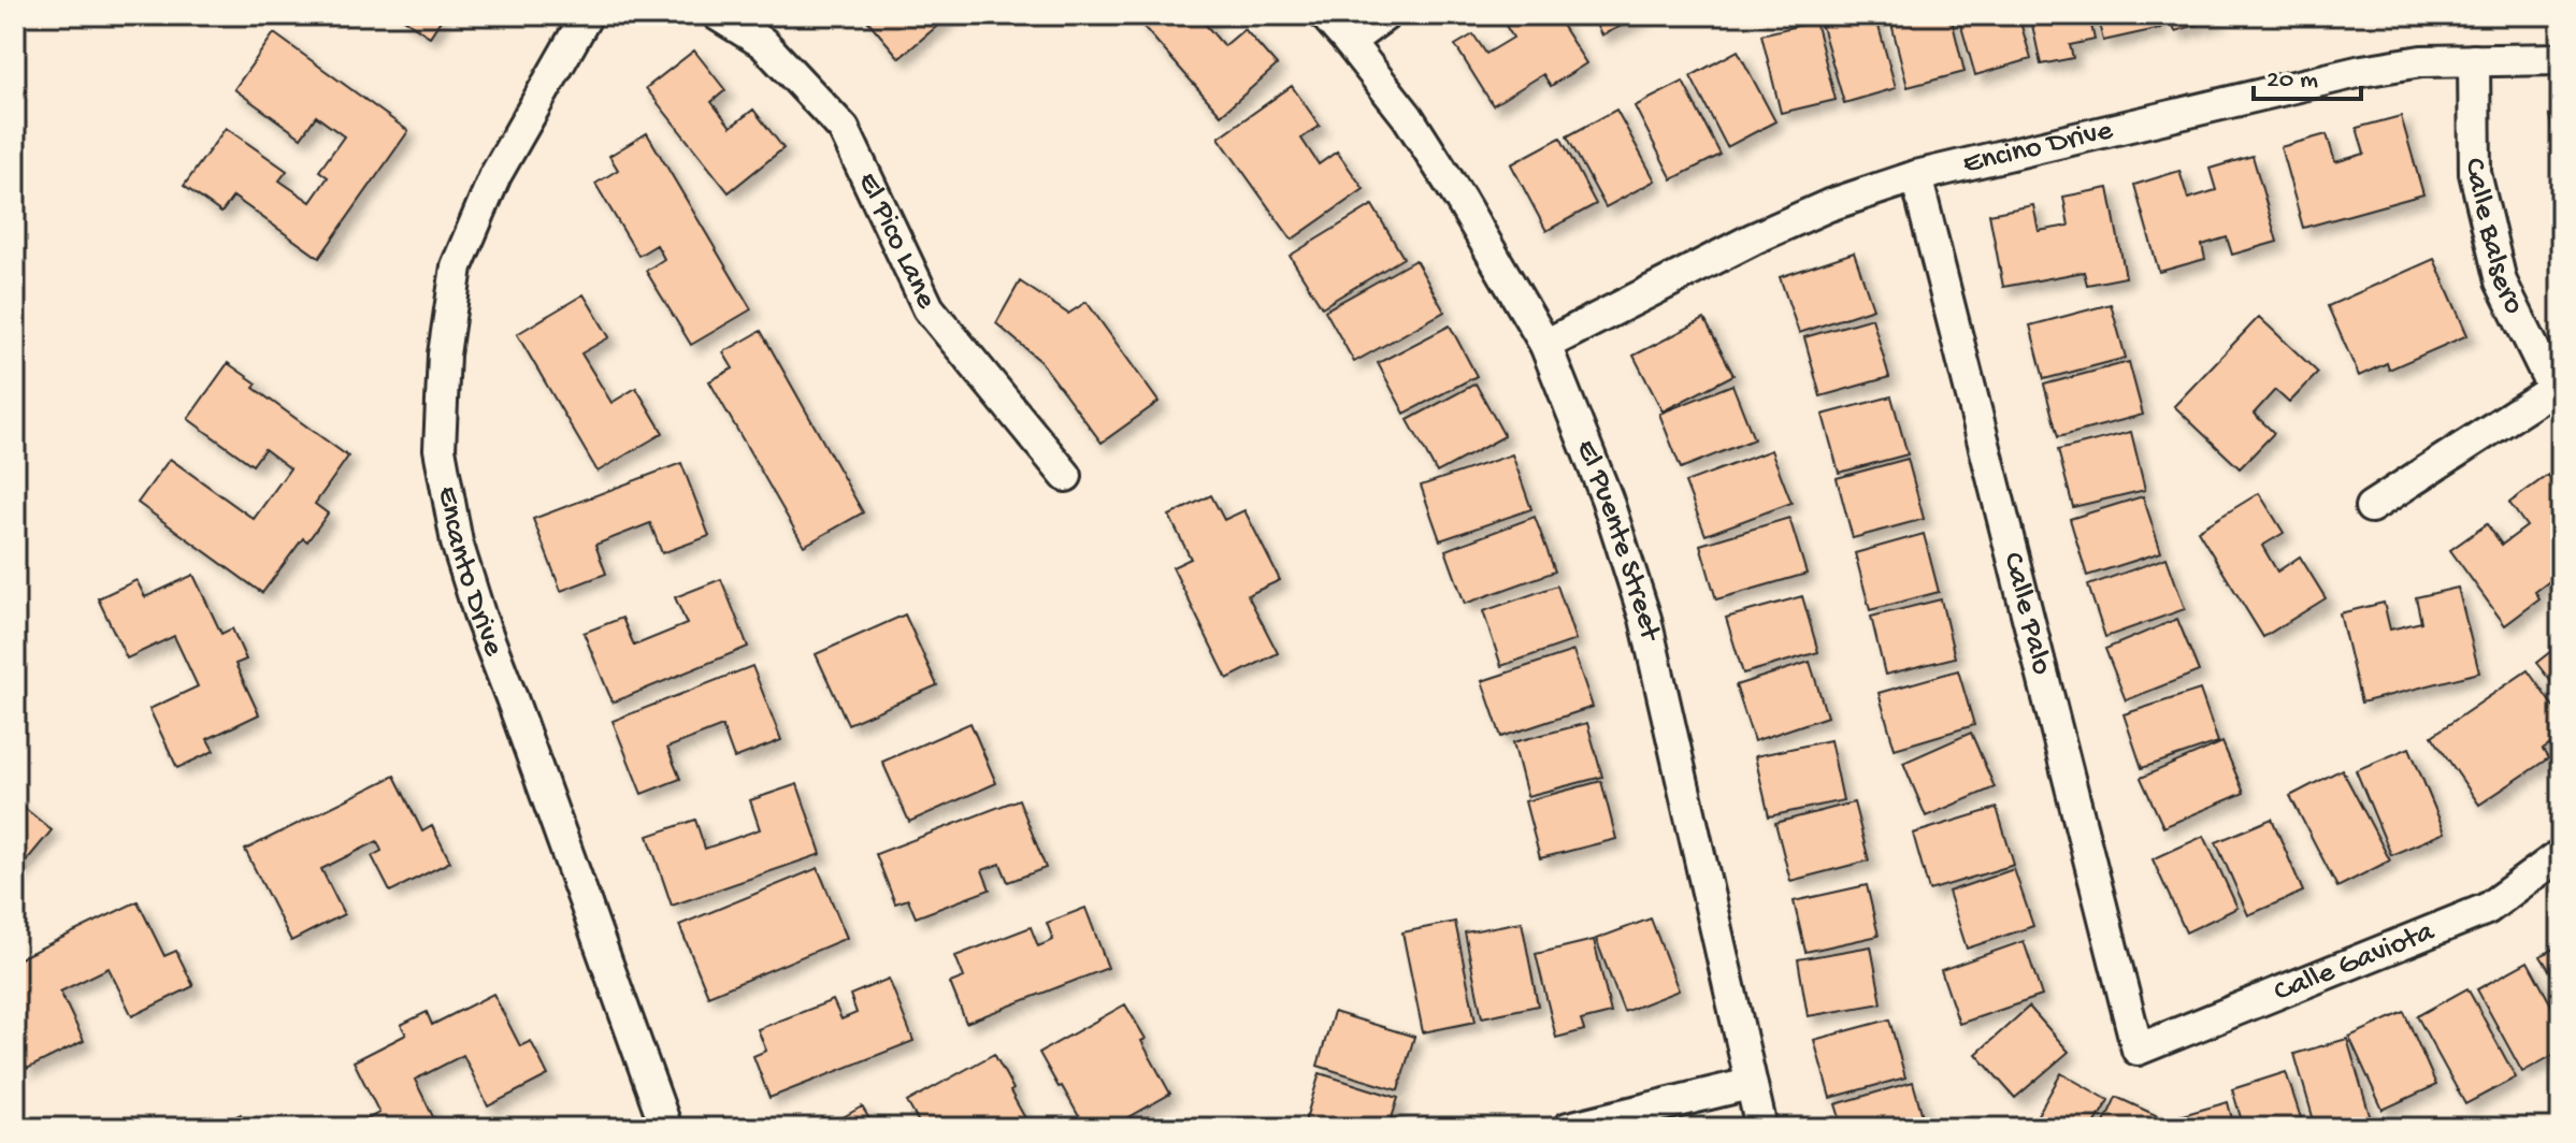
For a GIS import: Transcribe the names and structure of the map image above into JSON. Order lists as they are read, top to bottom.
{
  "streets": {
    "street": [
      "Encino Drive",
      "Calle Balsero",
      "El Pico Lane",
      "El Puente Street",
      "Encanto Drive",
      "Calle Palo",
      "Calle Gaviota"
    ]
  },
  "crossings": [
    ["Encino Drive", "Calle Balsero"],
    ["Encino Drive", "El Puente Street"],
    ["Encino Drive", "Calle Palo"],
    ["Calle Palo", "Calle Gaviota"]
  ],
  "scale_bar": "20 m"
}
